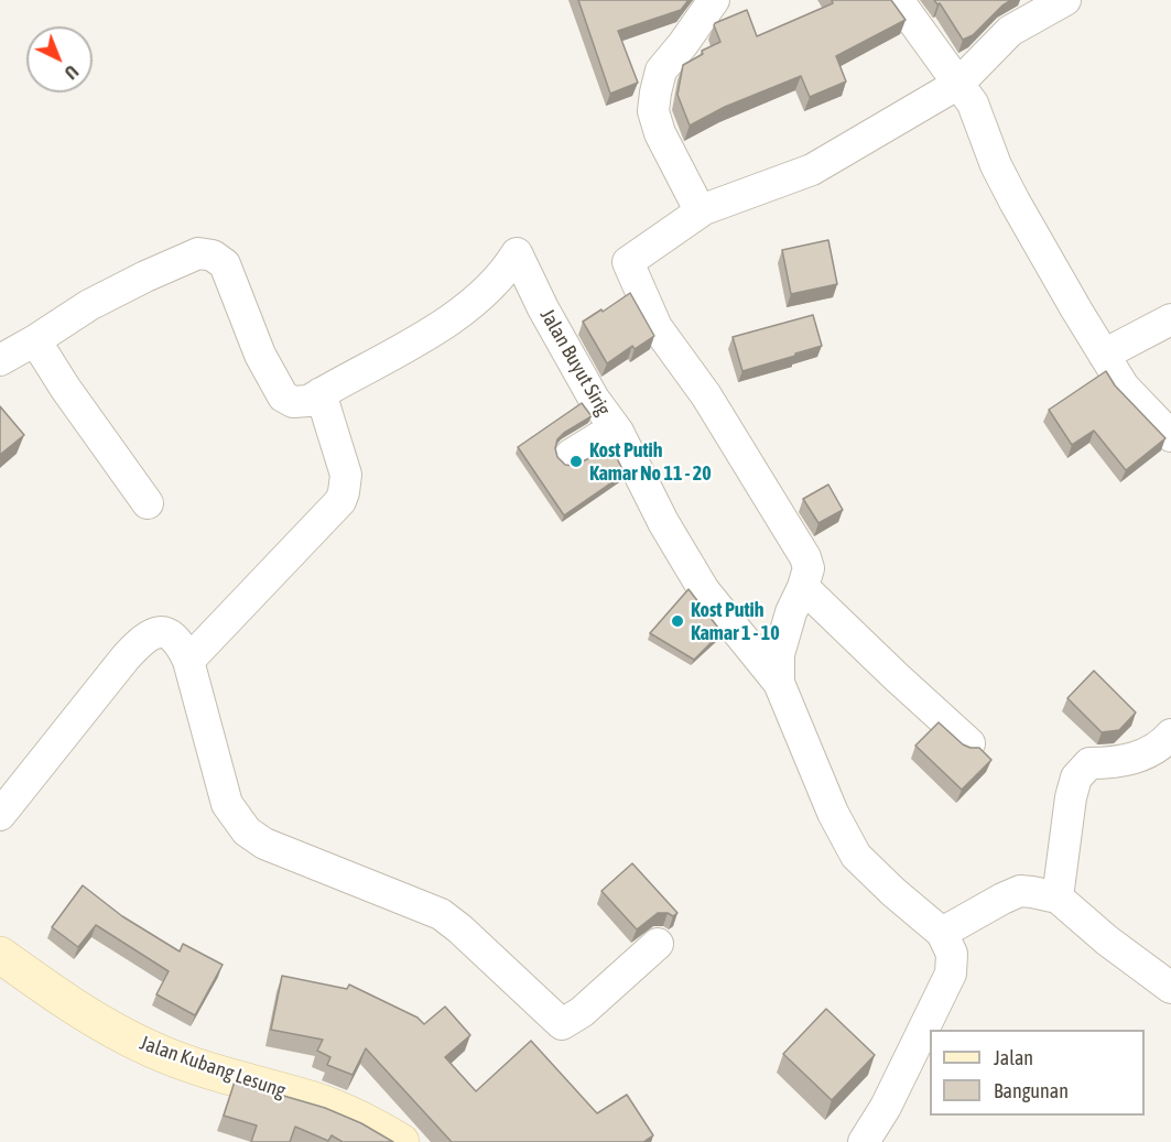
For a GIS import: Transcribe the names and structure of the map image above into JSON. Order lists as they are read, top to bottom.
{
  "streets": {
    "street": ["Jalan Buyut Sirig", "Jalan Kubang Lesung"]
  },
  "places": ["Kost Putih Kamar No 11 - 20", "Kost Putih Kamar 1 - 10"],
  "legend": ["Jalan", "Bangunan"],
  "north": "bottom right"
}
